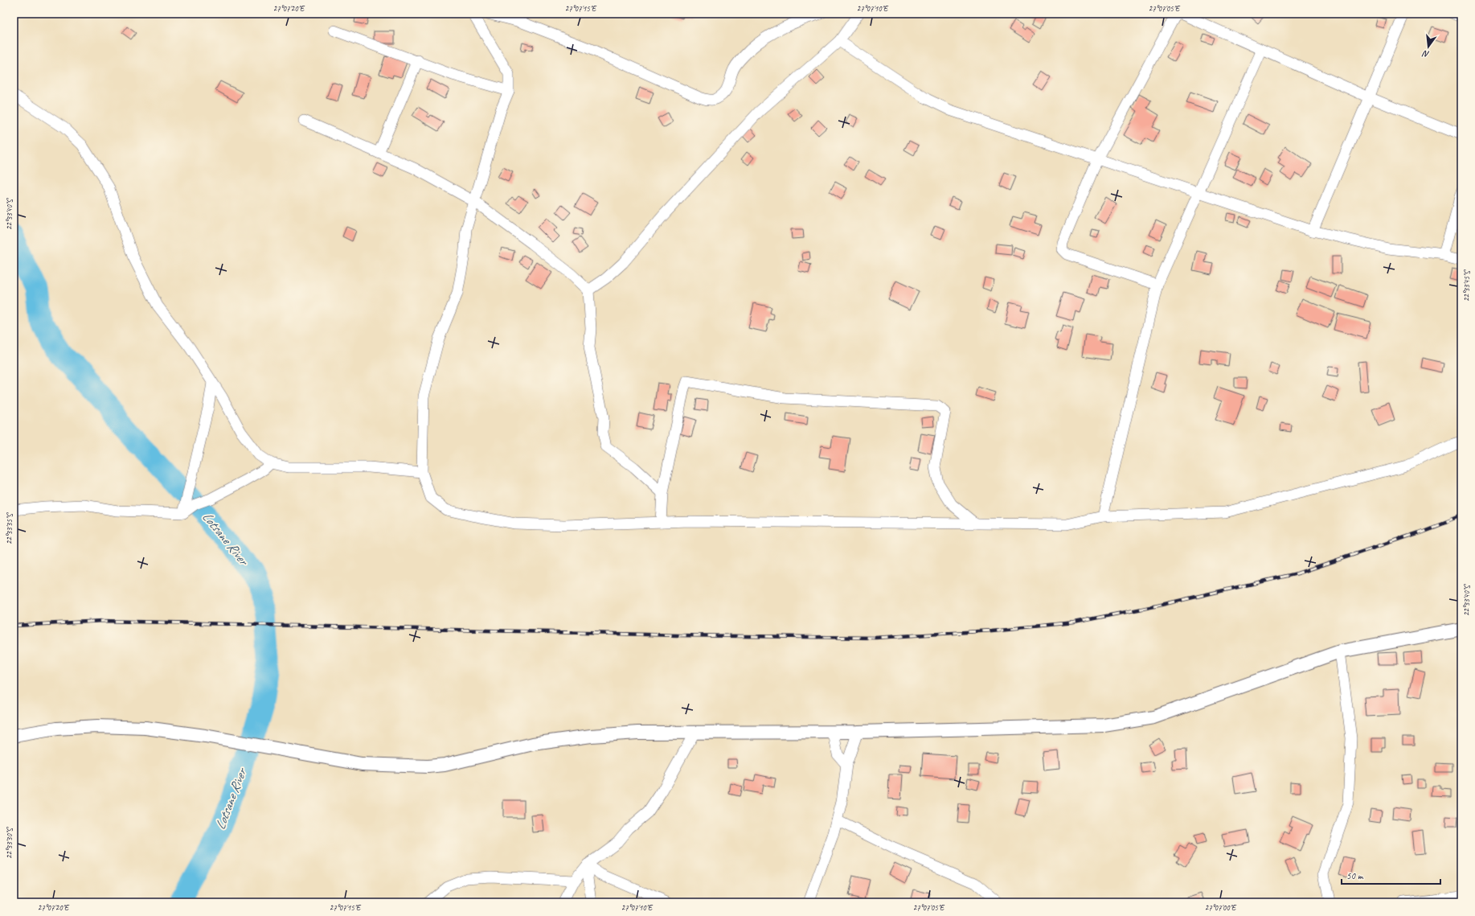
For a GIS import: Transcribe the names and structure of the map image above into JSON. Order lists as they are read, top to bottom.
{
  "water": ["Lotsane River"],
  "scale_bar": "50 m",
  "north": "bottom",
  "coordinates": [
    "27°07'20\"E",
    "27°07'15\"E",
    "27°07'10\"E",
    "27°07'05\"E",
    "22°33'40\"S",
    "22°33'45\"S",
    "22°33'35\"S",
    "22°33'30\"S",
    "27°07'00\"E"
  ]
}
